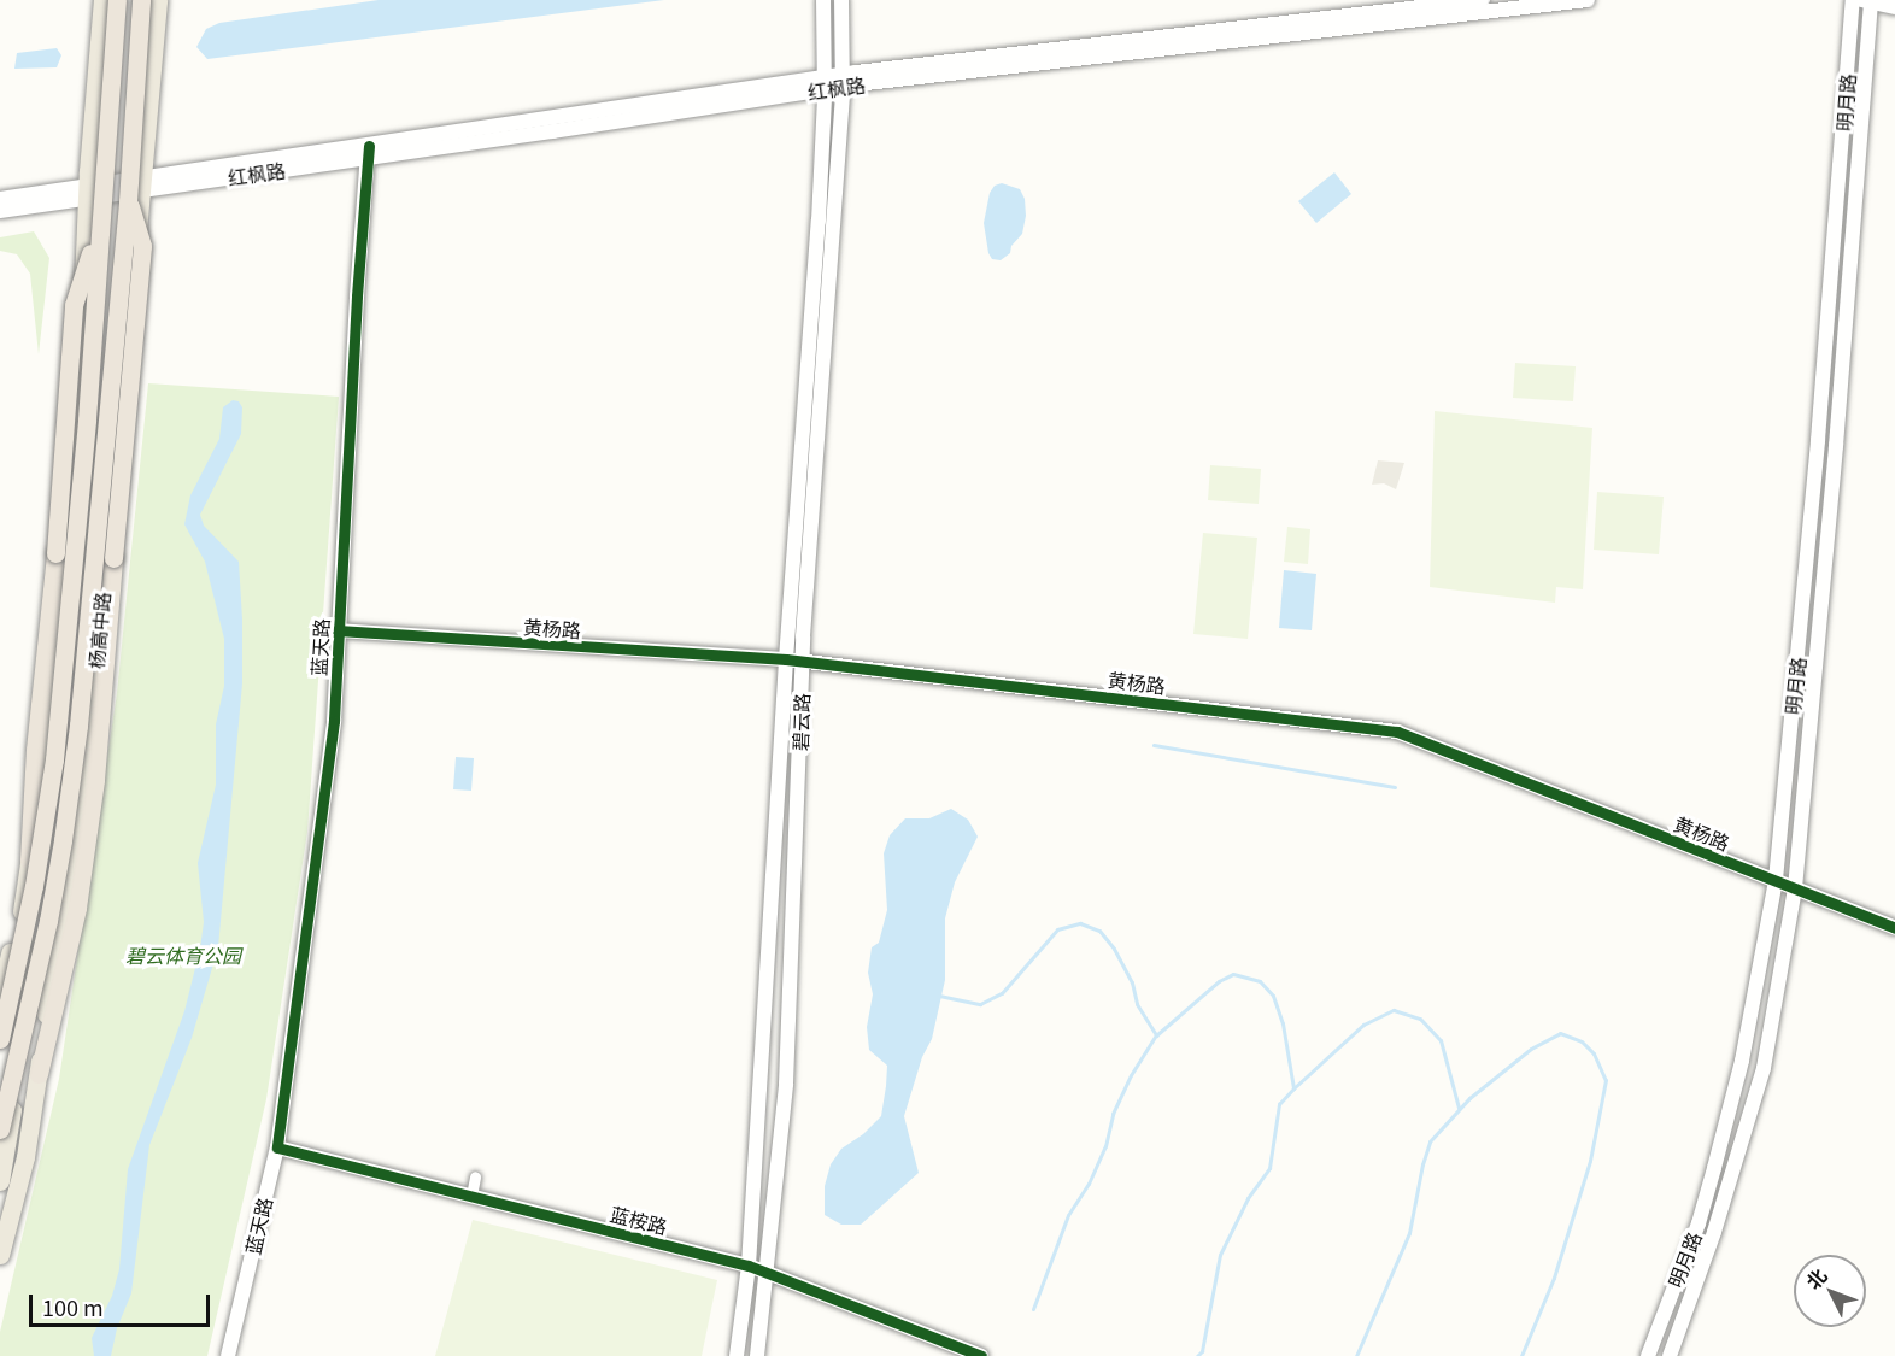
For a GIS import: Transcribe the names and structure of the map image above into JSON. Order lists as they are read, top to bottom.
{
  "streets": {
    "highway": ["杨高中路"],
    "street": [
      "红枫路",
      "明月路",
      "黄杨路",
      "蓝天路",
      "碧云路",
      "蓝桉路"
    ]
  },
  "crossings": [
    ["红枫路", "杨高中路"],
    ["红枫路", "蓝天路"],
    ["红枫路", "碧云路"],
    ["明月路", "黄杨路"],
    ["黄杨路", "蓝天路"],
    ["黄杨路", "碧云路"],
    ["蓝天路", "蓝桉路"],
    ["碧云路", "蓝桉路"]
  ],
  "parks": ["碧云体育公园"],
  "scale_bar": "100 m",
  "north": "top left"
}
